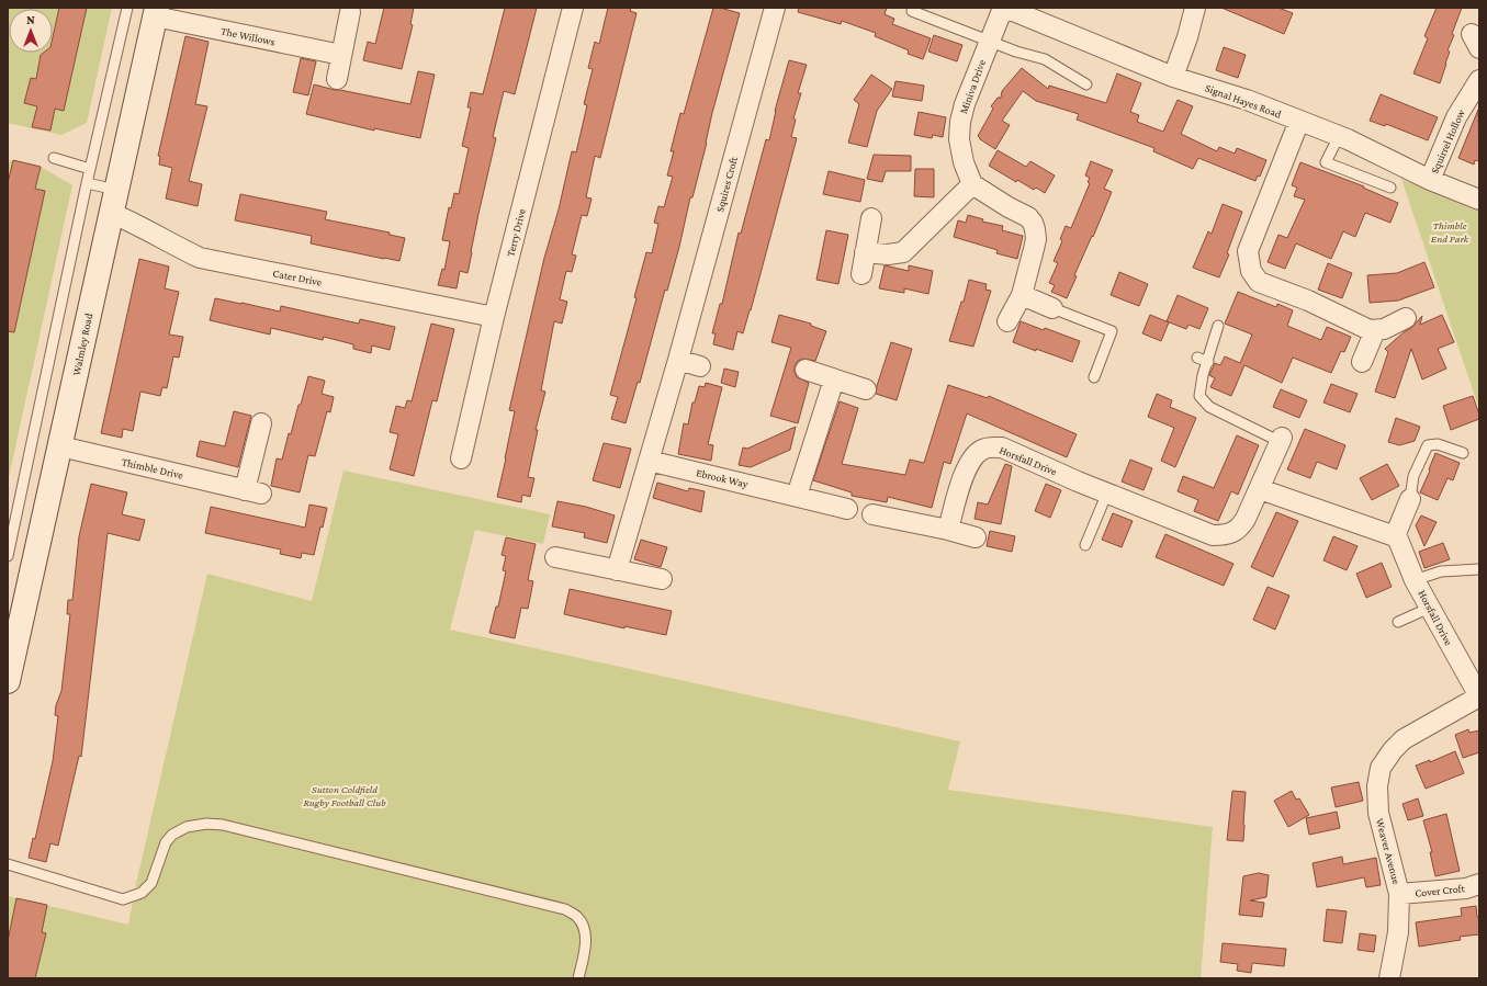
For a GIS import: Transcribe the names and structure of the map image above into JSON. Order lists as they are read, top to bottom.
{
  "streets": {
    "main road": ["Walmley Road"],
    "street": [
      "The Willows",
      "Miniva Drive",
      "Signal Hayes Road",
      "Squirrel Hollow",
      "Squires Croft",
      "Terry Drive",
      "Cater Drive",
      "Horsfall Drive",
      "Thimble Drive",
      "Ebrook Way",
      "Weaver Avenue",
      "Cover Croft"
    ]
  },
  "crossings": [
    ["The Willows", "Walmley Road"],
    ["Miniva Drive", "Signal Hayes Road"],
    ["Signal Hayes Road", "Squirrel Hollow"],
    ["Squires Croft", "Ebrook Way"],
    ["Terry Drive", "Cater Drive"],
    ["Cater Drive", "Walmley Road"],
    ["Walmley Road", "Thimble Drive"],
    ["Horsfall Drive", "Weaver Avenue"],
    ["Weaver Avenue", "Cover Croft"]
  ],
  "parks": ["Thimble End Park", "Sutton Coldfield Rugby Football Club"],
  "north": "top"
}
